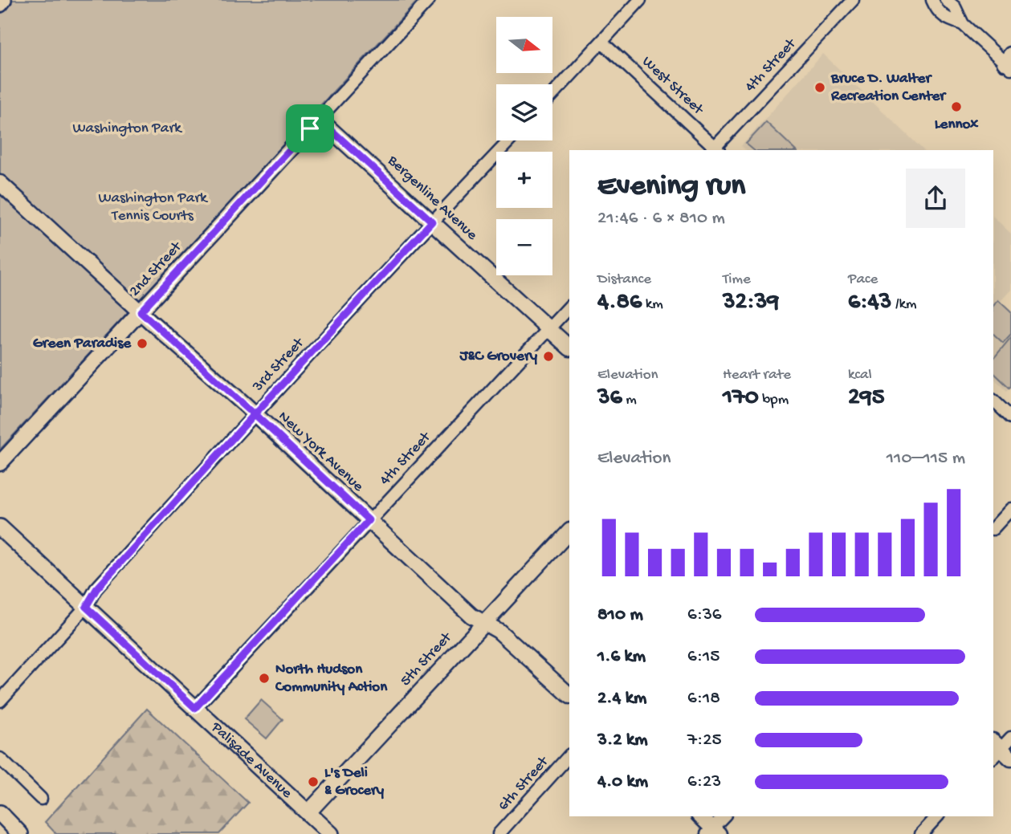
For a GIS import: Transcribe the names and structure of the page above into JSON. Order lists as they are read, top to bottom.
{
  "streets": {
    "main road": ["Palisade Avenue"],
    "street": [
      "4th Street",
      "West Street",
      "Bergenline Avenue",
      "2nd Street",
      "3rd Street",
      "New York Avenue",
      "5th Street",
      "6th Street"
    ]
  },
  "crossings": [
    ["4th Street", "West Street"],
    ["4th Street", "Bergenline Avenue"],
    ["4th Street", "New York Avenue"],
    ["4th Street", "Palisade Avenue"],
    ["Bergenline Avenue", "2nd Street"],
    ["Bergenline Avenue", "3rd Street"],
    ["2nd Street", "New York Avenue"],
    ["3rd Street", "New York Avenue"],
    ["3rd Street", "Palisade Avenue"],
    ["New York Avenue", "5th Street"],
    ["5th Street", "Palisade Avenue"]
  ],
  "parks": ["Washington Park", "Washington Park Tennis Courts"],
  "places": [
    "Bruce D. Walter Recreation Center",
    "Lennox",
    "Green Paradise",
    "J&C Grovery",
    "North Hudson Community Action",
    "L's Deli & Grocery"
  ],
  "north": "right",
  "page": {
    "map_buttons": ["+", "−"],
    "heading": ["Evening run", "21:46 · 6 × 810 m"],
    "stats": [
      ["Distance", "4.86 km"],
      ["Time", "32:39"],
      ["Pace", "6:43 /km"],
      ["Elevation", "36 m"],
      ["Heart rate", "170 bpm"],
      ["kcal", "295"]
    ],
    "chart": ["Elevation", "110–115 m"],
    "list": [
      {
        "name": "810 m",
        "note": "6:36"
      },
      {
        "name": "1.6 km",
        "note": "6:15"
      },
      {
        "name": "2.4 km",
        "note": "6:18"
      },
      {
        "name": "3.2 km",
        "note": "7:25"
      },
      {
        "name": "4.0 km",
        "note": "6:23"
      }
    ]
  }
}
